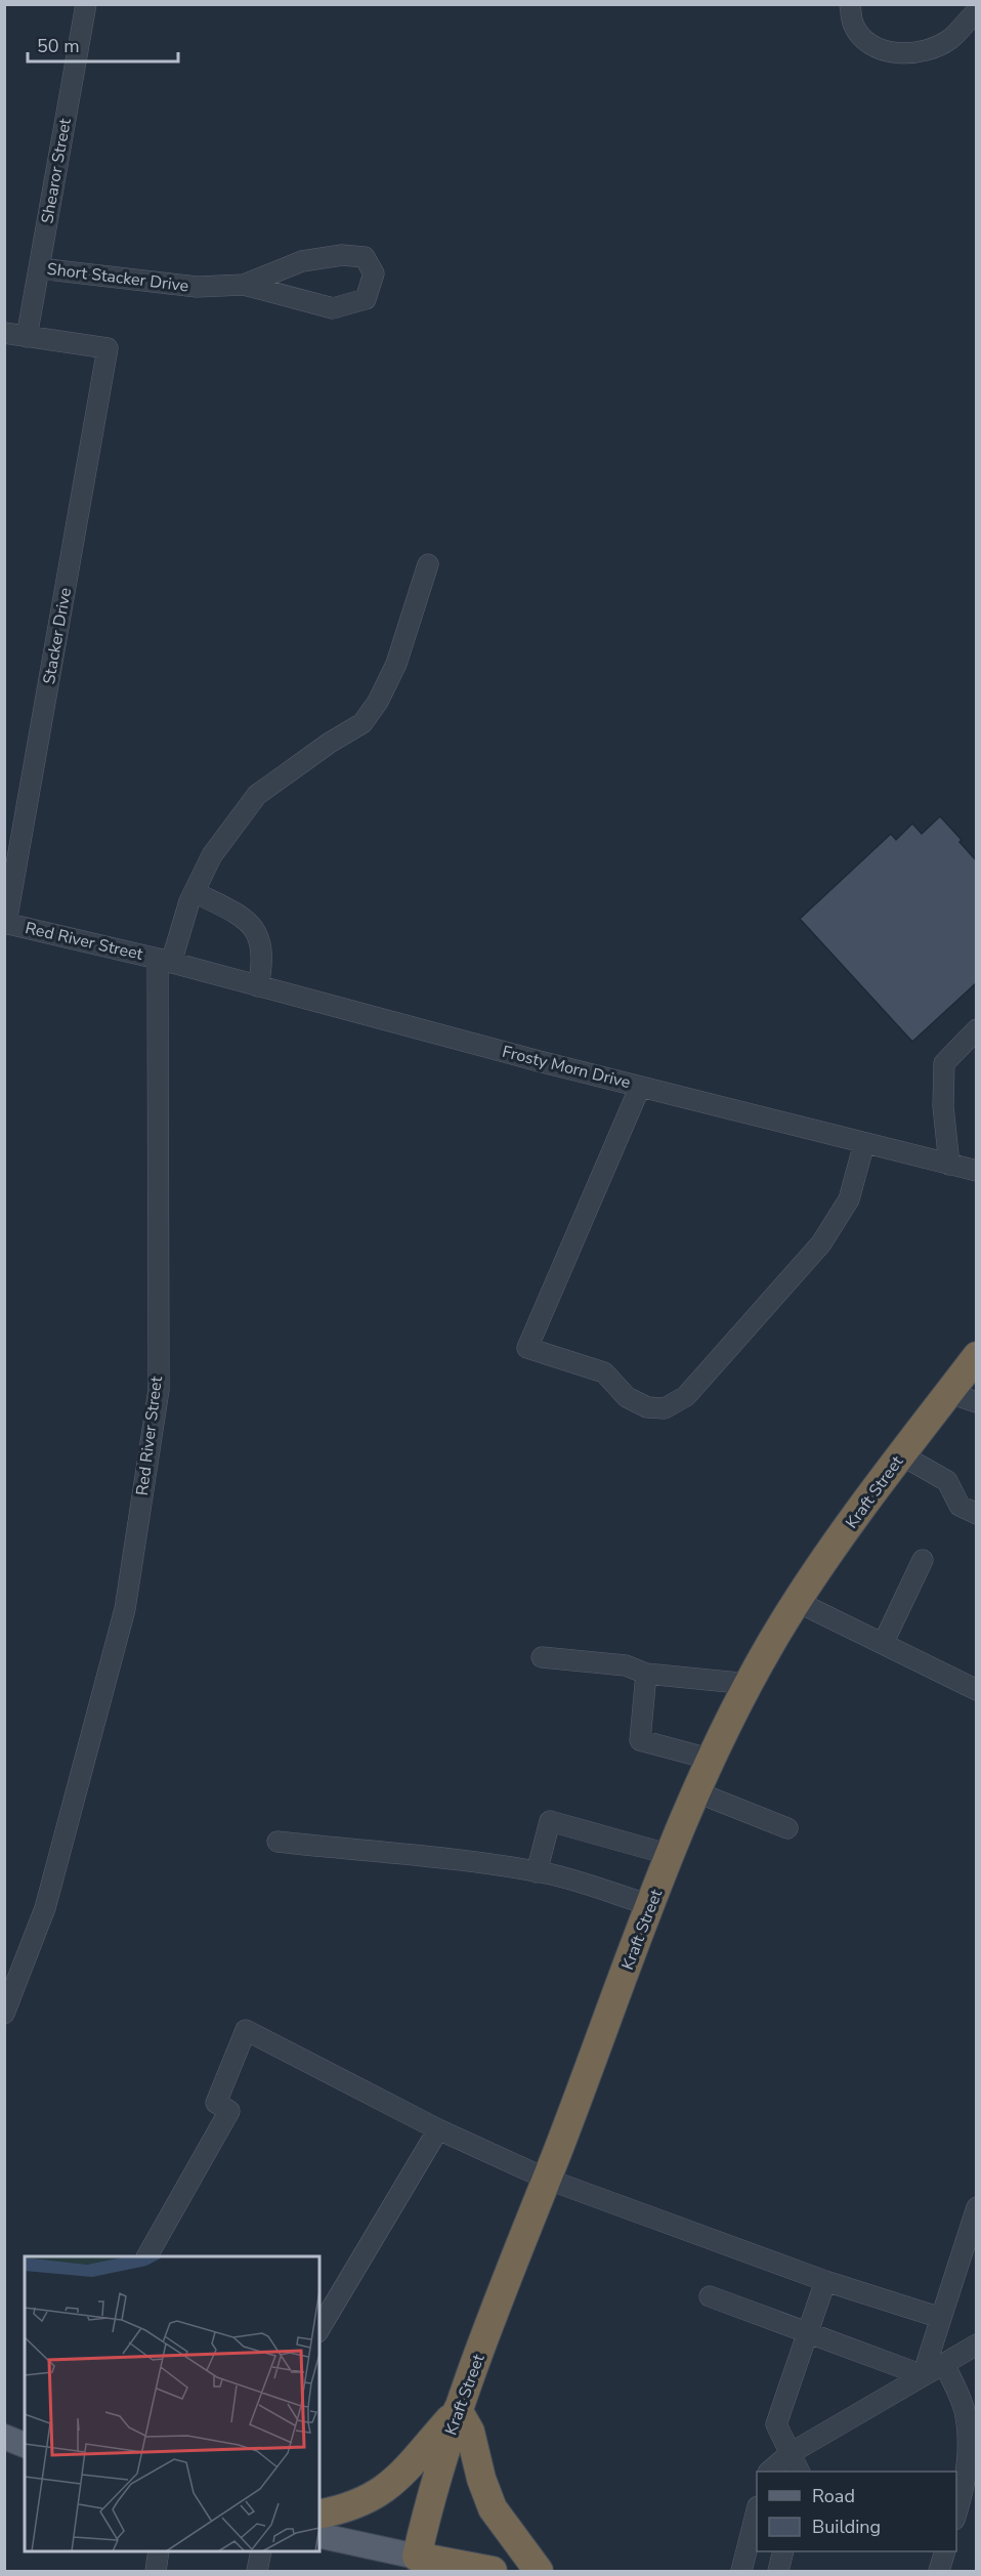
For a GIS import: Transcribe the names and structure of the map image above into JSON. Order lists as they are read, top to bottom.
{
  "streets": {
    "highway": ["Kraft Street"],
    "street": [
      "Shearor Street",
      "Short Stacker Drive",
      "Stacker Drive",
      "Red River Street",
      "Frosty Morn Drive"
    ]
  },
  "crossings": [
    ["Shearor Street", "Short Stacker Drive"],
    ["Shearor Street", "Stacker Drive"],
    ["Stacker Drive", "Red River Street"],
    ["Red River Street", "Frosty Morn Drive"]
  ],
  "legend": ["Road", "Building"],
  "scale_bar": "50 m"
}
